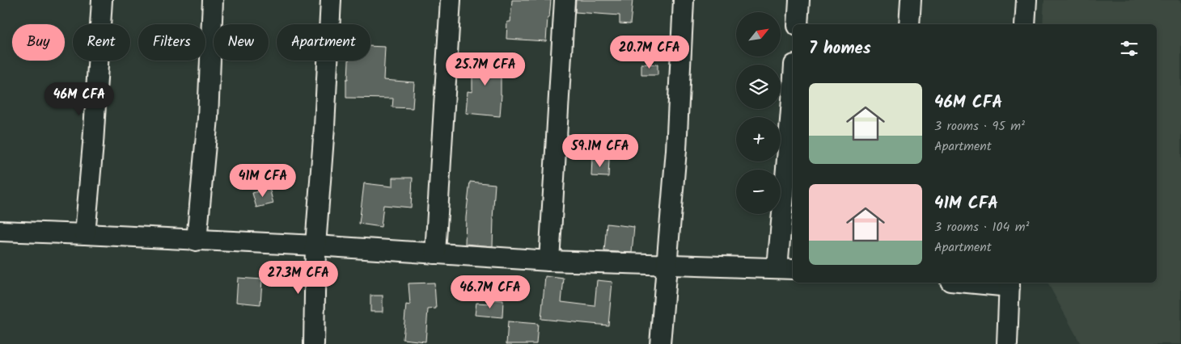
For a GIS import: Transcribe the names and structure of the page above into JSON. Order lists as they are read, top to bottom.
{
  "north": "top right",
  "page": {
    "map_buttons": ["+", "−"],
    "chip": [
      "Buy",
      "Rent",
      "Filters",
      "New",
      "Apartment"
    ],
    "heading": "7 homes",
    "price": [
      "20.7M CFA",
      "25.7M CFA",
      "46M CFA",
      "59.1M CFA",
      "41M CFA",
      "27.3M CFA",
      "46.7M CFA"
    ],
    "list": [
      {
        "name": "46M CFA",
        "note": "3 rooms · 95 m² · Apartment"
      },
      {
        "name": "41M CFA",
        "note": "3 rooms · 104 m² · Apartment"
      }
    ]
  }
}
